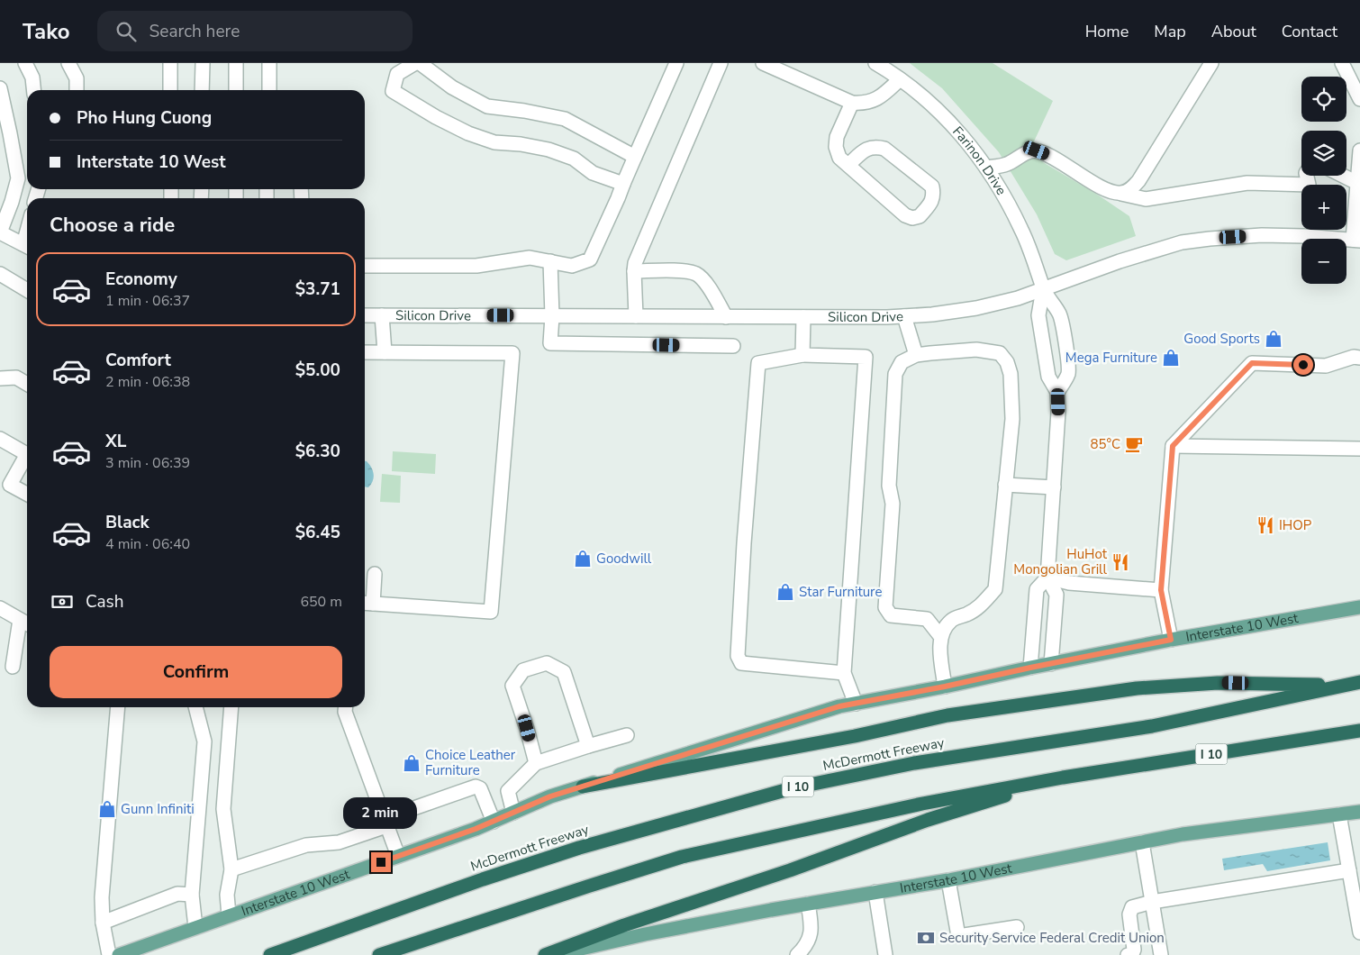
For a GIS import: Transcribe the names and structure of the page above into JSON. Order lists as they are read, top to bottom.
{
  "streets": {
    "highway": ["McDermott Freeway", "I 10"],
    "main road": ["Interstate 10 West"],
    "street": ["Farinon Drive", "Silicon Drive"]
  },
  "crossings": [
    ["Farinon Drive", "Silicon Drive"],
    ["Farinon Drive", "Interstate 10 West"]
  ],
  "places": {
    "shop": [
      "Good Sports",
      "Mega Furniture",
      "Goodwill",
      "Star Furniture",
      "Choice Leather Furniture",
      "Gunn Infiniti"
    ],
    "cafe": ["85°C"],
    "restaurant": ["IHOP", "HuHot Mongolian Grill"],
    "bank": ["Security Service Federal Credit Union"]
  },
  "page": {
    "header": "Tako",
    "search": "Search here",
    "nav": [
      "Home",
      "Map",
      "About",
      "Contact"
    ],
    "map_buttons": ["+", "−"],
    "banner": ["Pho Hung Cuong", "Interstate 10 West"],
    "heading": "Choose a ride",
    "list": [
      {
        "name": "Economy",
        "note": "1 min · 06:37",
        "value": "$3.71"
      },
      {
        "name": "Comfort",
        "note": "2 min · 06:38",
        "value": "$5.00"
      },
      {
        "name": "XL",
        "note": "3 min · 06:39",
        "value": "$6.30"
      },
      {
        "name": "Black",
        "note": "4 min · 06:40",
        "value": "$6.45"
      }
    ],
    "pay": ["Cash", "650 m"],
    "buttons": "Confirm",
    "bubble": "2 min"
  }
}
